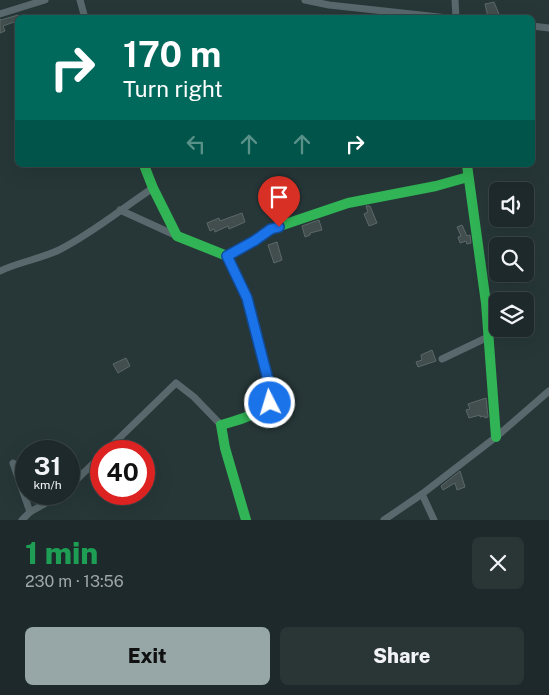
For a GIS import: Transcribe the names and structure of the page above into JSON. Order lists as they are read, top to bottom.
{
  "page": {
    "turn": ["170 m", "Turn right"],
    "speed": "31 km/h",
    "limit": "40",
    "heading": ["1 min", "230 m · 13:56"],
    "buttons": ["Exit", "Share"]
  }
}
